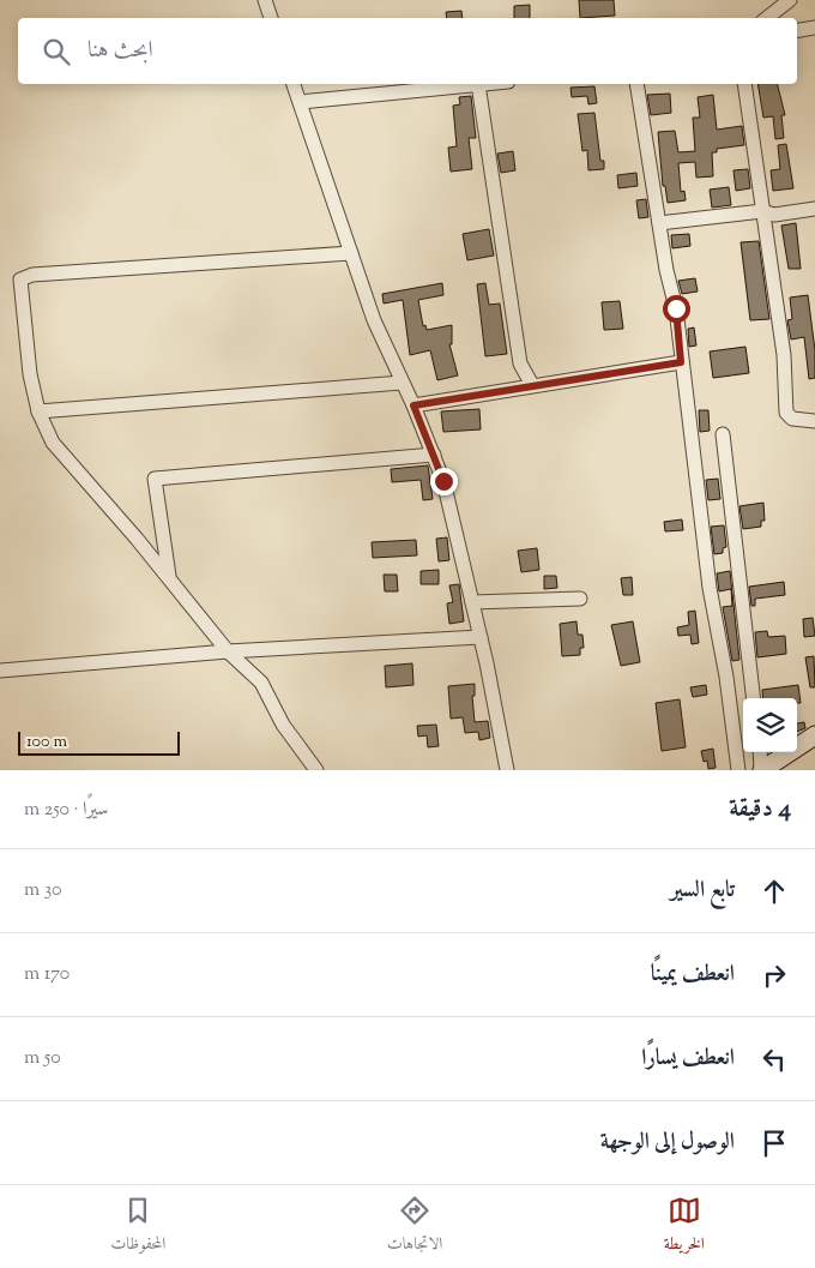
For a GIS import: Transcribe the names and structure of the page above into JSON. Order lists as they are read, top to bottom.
{
  "scale_bar": "100 m",
  "page": {
    "search": "ابحث هنا",
    "scale": "100 m",
    "heading": ["4 دقيقة", "سيرًا · 250 m"],
    "list": [
      ["تابع السير", "30 m"],
      ["انعطف يمينًا", "170 m"],
      ["انعطف يسارًا", "50 m"],
      "الوصول إلى الوجهة"
    ],
    "nav": ["الخريطة", "الاتجاهات", "المحفوظات"]
  }
}
